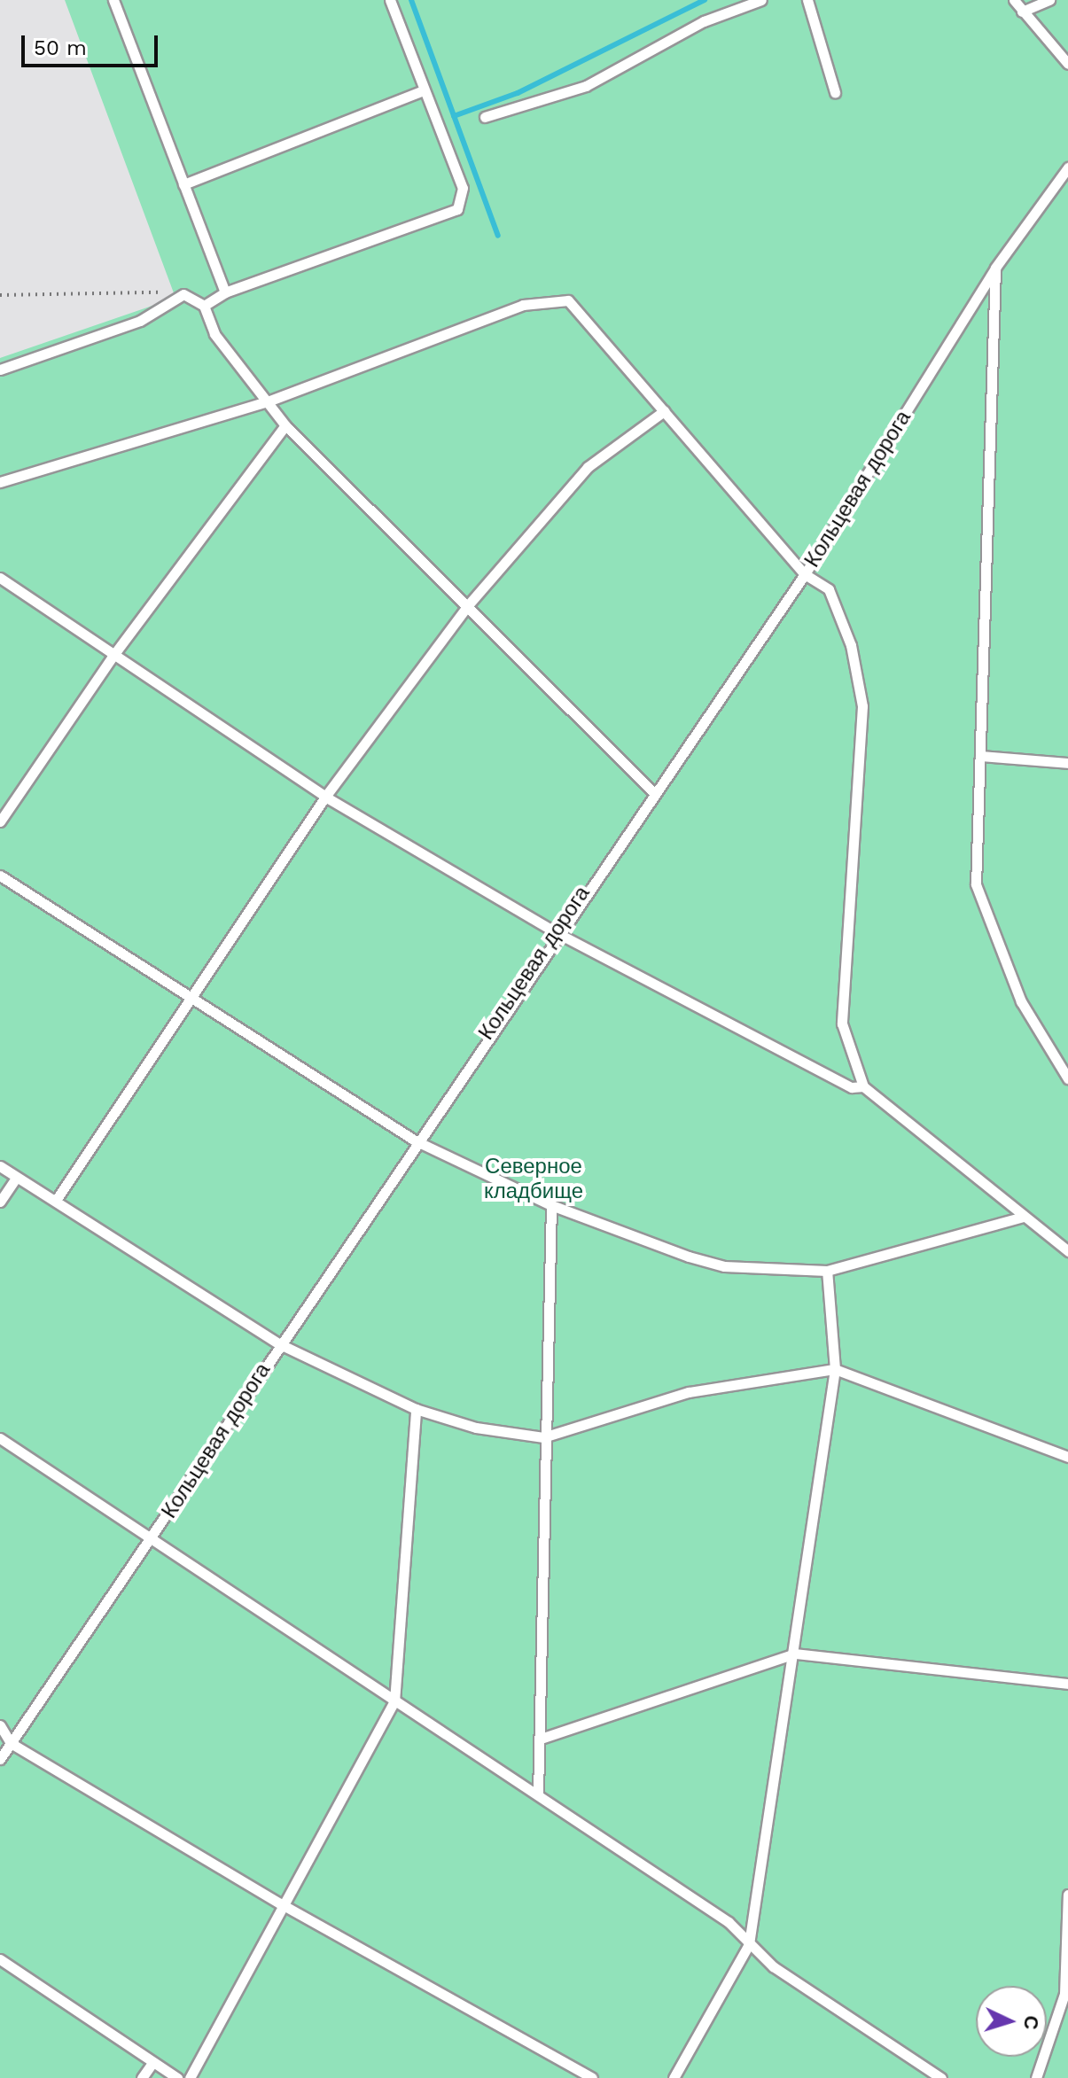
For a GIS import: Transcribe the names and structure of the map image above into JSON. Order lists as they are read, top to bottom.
{
  "streets": {
    "lane": ["Кольцевая дорога"]
  },
  "parks": ["Северное кладбище"],
  "scale_bar": "50 m",
  "north": "right"
}
